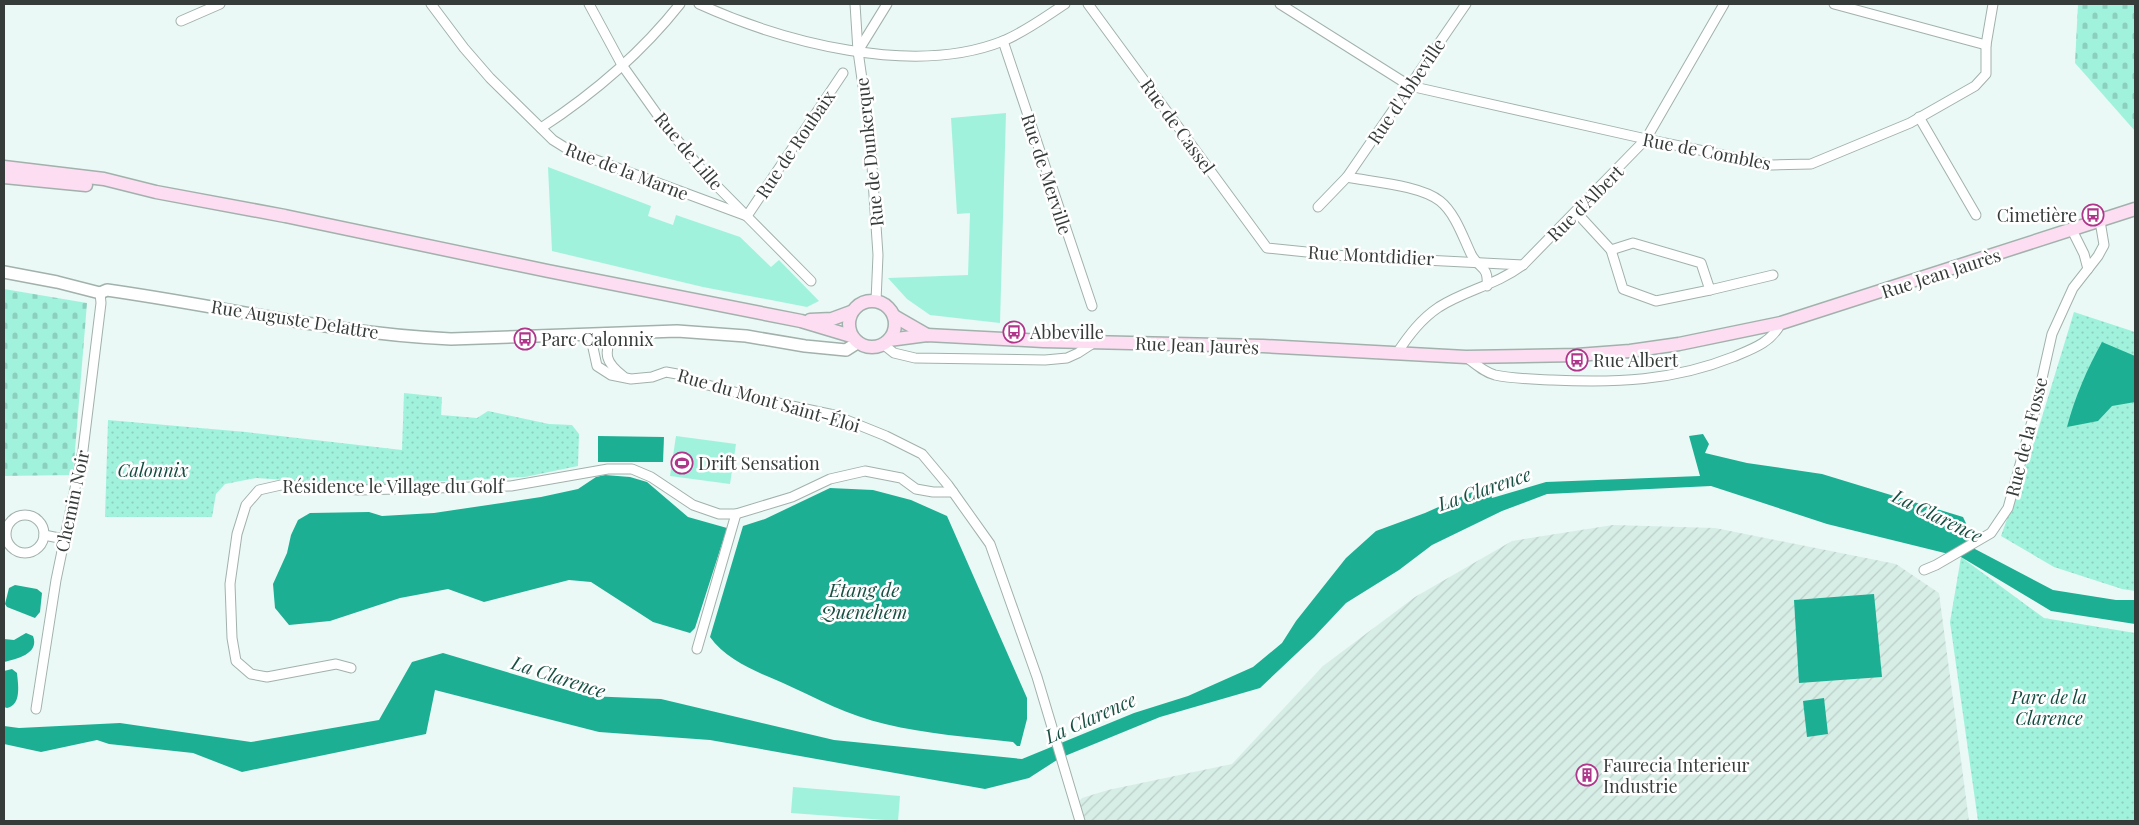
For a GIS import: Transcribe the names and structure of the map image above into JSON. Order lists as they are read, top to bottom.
{
  "streets": {
    "main road": ["Rue Jean Jaurès"],
    "street": [
      "Rue d'Abbeville",
      "Rue de Cassel",
      "Rue de Roubaix",
      "Rue de Lille",
      "Rue de Combles",
      "Rue de Dunkerque",
      "Rue de la Marne",
      "Rue de Merville",
      "Rue d'Albert",
      "Rue Montdidier",
      "Rue Auguste Delattre",
      "Rue du Mont Saint-Éloi",
      "Rue de la Fosse",
      "Résidence le Village du Golf",
      "Chemin Noir"
    ]
  },
  "crossings": [
    ["Rue d'Abbeville", "Rue de Combles"],
    ["Rue de Cassel", "Rue Montdidier"],
    ["Rue de Roubaix", "Rue de Lille"],
    ["Rue de Roubaix", "Rue de la Marne"],
    ["Rue de Lille", "Rue de la Marne"],
    ["Rue de Combles", "Rue d'Albert"],
    ["Rue de Dunkerque", "Rue Jean Jaurès"],
    ["Rue de Dunkerque", "Rue Auguste Delattre"],
    ["Rue d'Albert", "Rue Montdidier"],
    ["Rue d'Albert", "Rue Jean Jaurès"],
    ["Rue Jean Jaurès", "Rue Auguste Delattre"],
    ["Rue Jean Jaurès", "Rue de la Fosse"],
    ["Rue Auguste Delattre", "Rue du Mont Saint-Éloi"],
    ["Rue Auguste Delattre", "Chemin Noir"],
    ["Rue du Mont Saint-Éloi", "Résidence le Village du Golf"]
  ],
  "water": ["La Clarence", "Étang de Quenehem"],
  "parks": ["Calonnix", "Parc de la Clarence"],
  "places": {
    "bus stop": [
      "Cimetière",
      "Abbeville",
      "Parc Calonnix",
      "Rue Albert"
    ],
    "sports": ["Drift Sensation"],
    "building": ["Faurecia Interieur Industrie"]
  }
}
